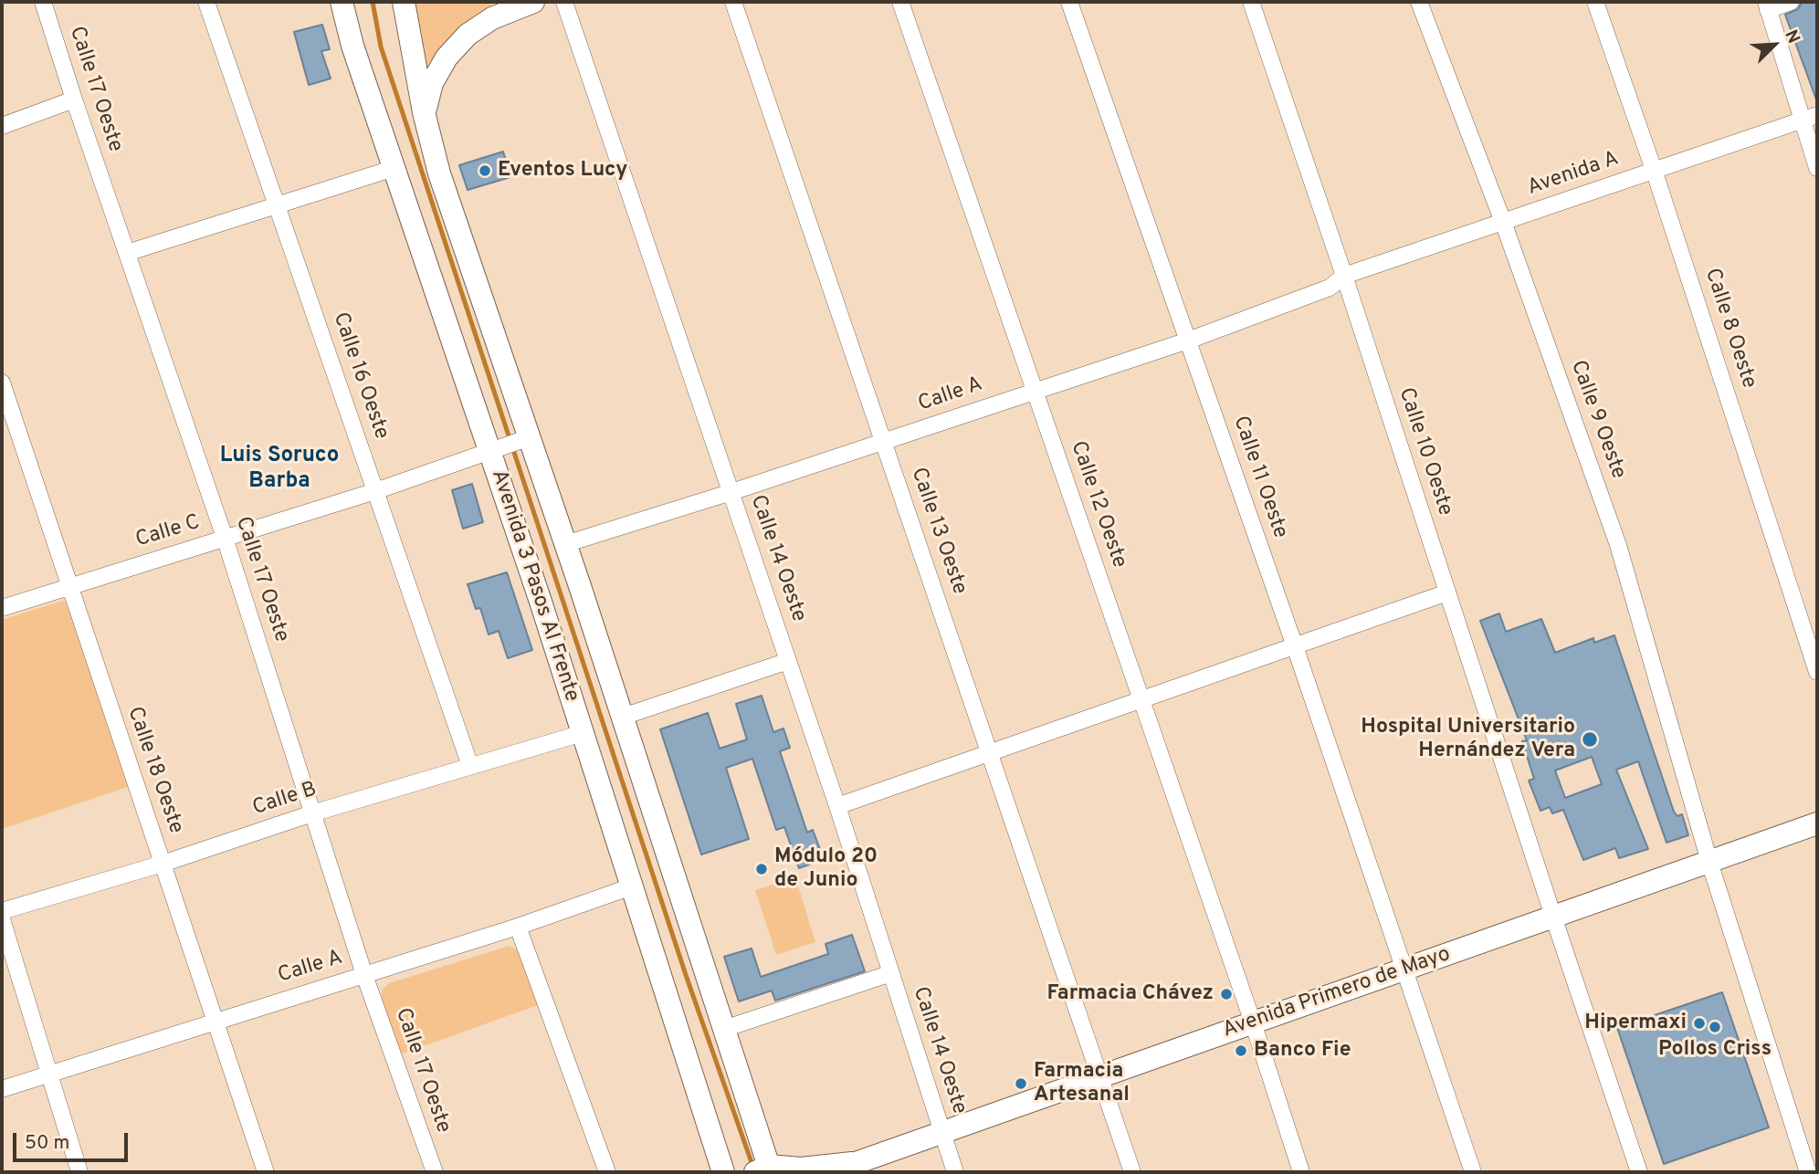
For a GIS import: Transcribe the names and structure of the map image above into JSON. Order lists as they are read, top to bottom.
{
  "streets": {
    "main road": ["Avenida 3 Pasos Al Frente", "Avenida Primero de Mayo"],
    "street": [
      "Calle 17 Oeste",
      "Avenida A",
      "Calle 8 Oeste",
      "Calle 16 Oeste",
      "Calle A",
      "Calle 9 Oeste",
      "Calle 10 Oeste",
      "Calle 11 Oeste",
      "Calle 12 Oeste",
      "Calle 13 Oeste",
      "Calle C",
      "Calle 14 Oeste",
      "Calle 18 Oeste",
      "Calle B"
    ]
  },
  "crossings": [
    ["Calle 17 Oeste", "Calle A"],
    ["Calle 17 Oeste", "Calle C"],
    ["Calle 17 Oeste", "Calle B"],
    ["Avenida A", "Calle 8 Oeste"],
    ["Avenida A", "Calle A"],
    ["Avenida A", "Calle 9 Oeste"],
    ["Avenida A", "Calle 10 Oeste"],
    ["Calle 16 Oeste", "Calle C"],
    ["Calle 16 Oeste", "Calle B"],
    ["Calle A", "Calle 10 Oeste"],
    ["Calle A", "Calle 11 Oeste"],
    ["Calle A", "Calle 12 Oeste"],
    ["Calle A", "Calle 13 Oeste"],
    ["Calle A", "Calle 14 Oeste"],
    ["Calle A", "Avenida 3 Pasos Al Frente"],
    ["Calle A", "Calle 18 Oeste"],
    ["Calle 9 Oeste", "Avenida Primero de Mayo"],
    ["Calle 10 Oeste", "Avenida Primero de Mayo"],
    ["Calle 11 Oeste", "Avenida Primero de Mayo"],
    ["Calle 12 Oeste", "Avenida Primero de Mayo"],
    ["Calle 13 Oeste", "Avenida Primero de Mayo"],
    ["Calle C", "Avenida 3 Pasos Al Frente"],
    ["Calle C", "Calle 18 Oeste"],
    ["Calle 14 Oeste", "Avenida Primero de Mayo"],
    ["Avenida 3 Pasos Al Frente", "Calle B"],
    ["Avenida 3 Pasos Al Frente", "Avenida Primero de Mayo"],
    ["Calle 18 Oeste", "Calle B"]
  ],
  "districts": ["Luis Soruco Barba"],
  "places": [
    "Eventos Lucy",
    "Hospital Universitario Hernández Vera",
    "Módulo 20 de Junio",
    "Farmacia Chávez",
    "Hipermaxi",
    "Pollos Criss",
    "Banco Fie",
    "Farmacia Artesanal"
  ],
  "scale_bar": "50 m",
  "north": "top right"
}
